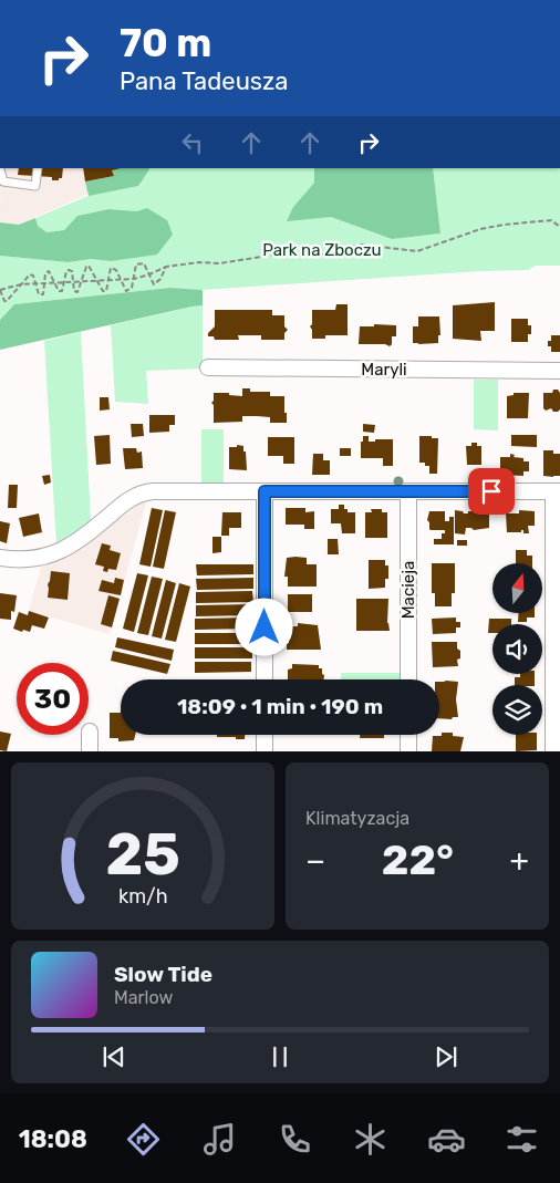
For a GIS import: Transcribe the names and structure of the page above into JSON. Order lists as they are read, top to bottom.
{
  "streets": {
    "street": ["Maryli", "Macieja"]
  },
  "parks": ["Park na Zboczu"],
  "north": "top",
  "page": {
    "turn": ["70 m", "Pana Tadeusza"],
    "limit": "30",
    "trip": "18:09 · 1 min · 190 m",
    "tile": "Klimatyzacja",
    "heat": ["−", "22°", "+"],
    "song": ["Slow Tide", "Marlow"],
    "tabs": "18:08",
    "gauge": ["25", "km/h"]
  }
}
